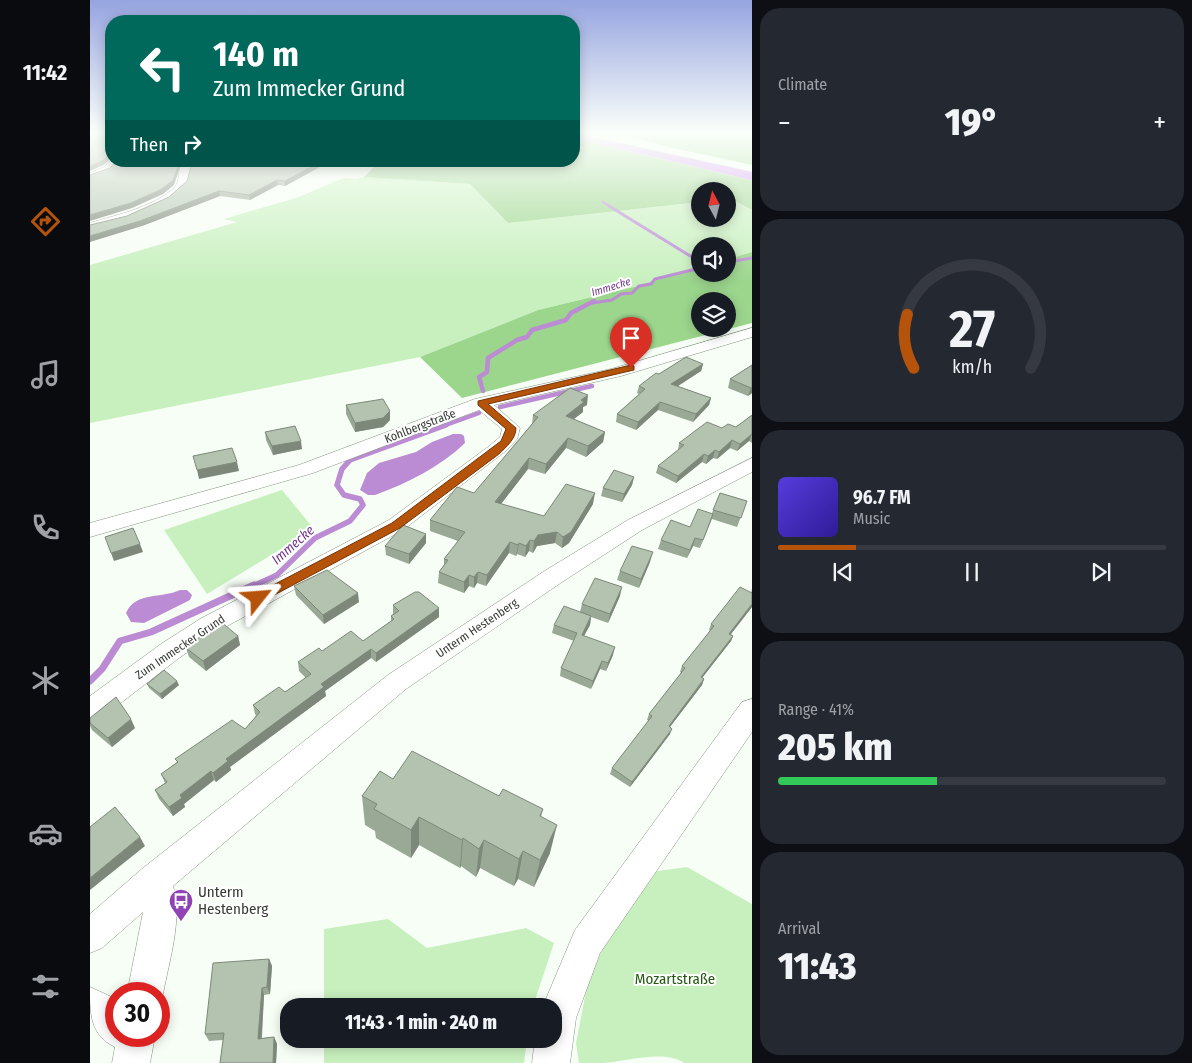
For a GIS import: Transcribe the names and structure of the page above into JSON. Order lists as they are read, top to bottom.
{
  "streets": {
    "street": ["Kohlbergstraße", "Unterm Hestenberg", "Zum Immecker Grund"]
  },
  "crossings": [
    ["Kohlbergstraße", "Zum Immecker Grund"]
  ],
  "water": ["Immecke"],
  "parks": ["Mozartstraße"],
  "places": {
    "bus stop": ["Unterm Hestenberg"]
  },
  "north": "top",
  "page": {
    "tabs": "11:42",
    "tile": [
      "Climate",
      ["Range · 41%", "205 km"],
      ["Arrival", "11:43"]
    ],
    "turn": ["140 m", "Zum Immecker Grund"],
    "heat": ["−", "19°", "+"],
    "then": "Then",
    "song": ["96.7 FM", "Music"],
    "limit": "30",
    "trip": "11:43 · 1 min · 240 m",
    "gauge": ["27", "km/h"]
  }
}
